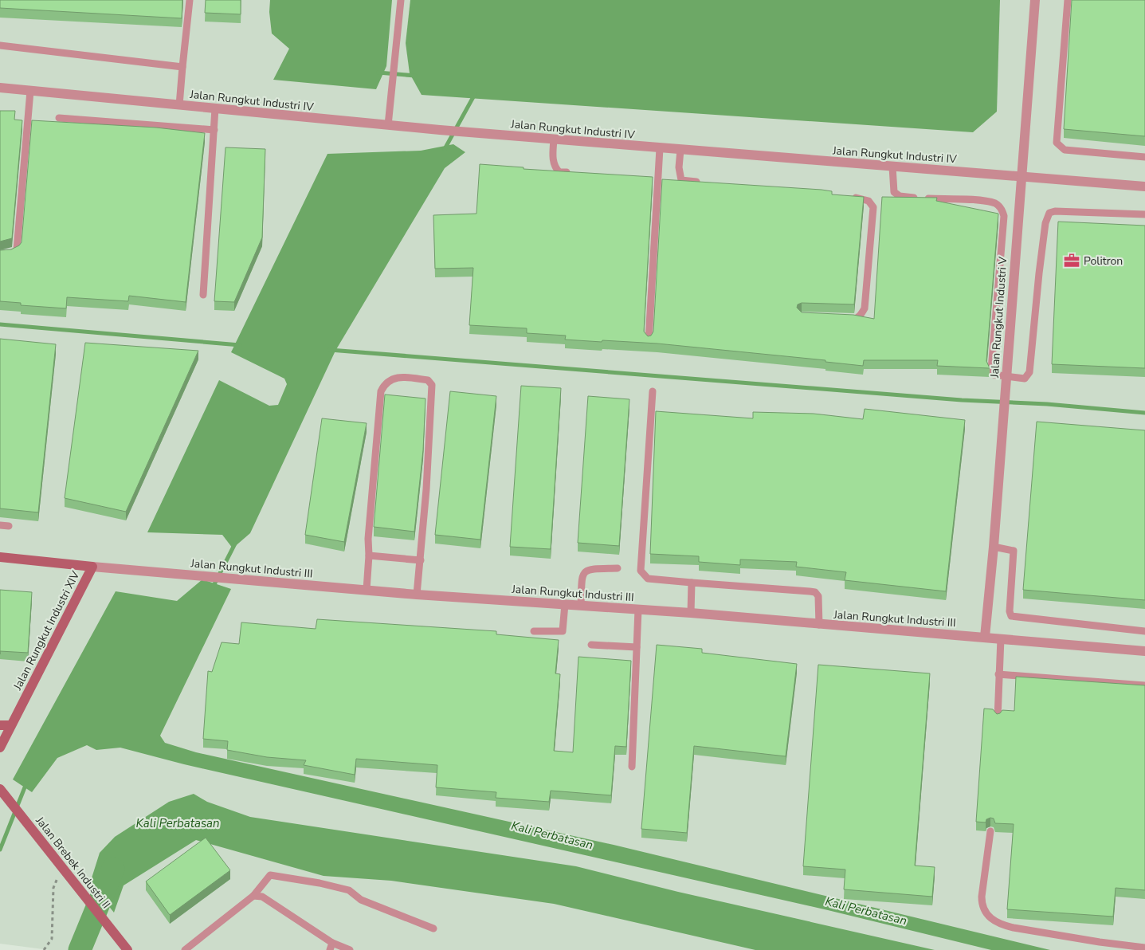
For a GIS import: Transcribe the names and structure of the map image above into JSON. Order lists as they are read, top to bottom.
{
  "streets": {
    "street": [
      "Jalan Rungkut Industri IV",
      "Jalan Rungkut Industri V",
      "Jalan Rungkut Industri III",
      "Jalan Rungkut Industri XIV",
      "Jalan Brebek Industri II"
    ]
  },
  "crossings": [
    ["Jalan Rungkut Industri IV", "Jalan Rungkut Industri V"],
    ["Jalan Rungkut Industri V", "Jalan Rungkut Industri III"],
    ["Jalan Rungkut Industri III", "Jalan Rungkut Industri XIV"]
  ],
  "water": ["Kali Perbatasan"],
  "places": {
    "office": ["Politron"]
  }
}
